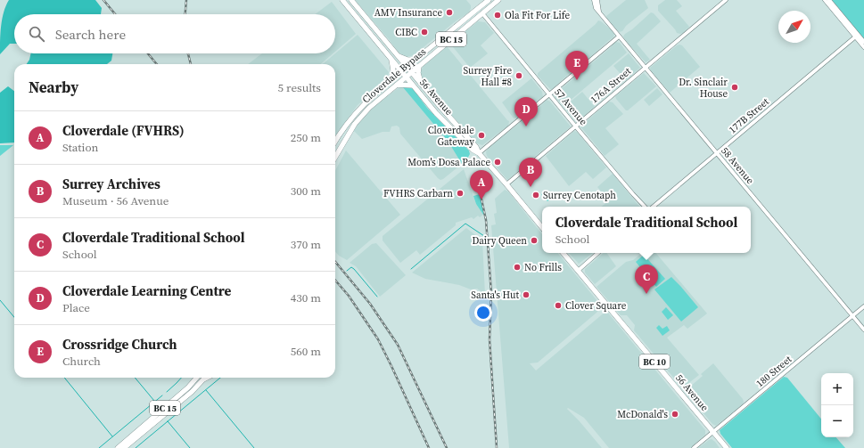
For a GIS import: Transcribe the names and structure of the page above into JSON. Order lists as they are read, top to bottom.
{
  "streets": {
    "highway": [
      "BC 15",
      "Cloverdale Bypass",
      "56 Avenue",
      "BC 10"
    ],
    "street": [
      "176A Street",
      "57 Avenue",
      "177B Street",
      "58 Avenue",
      "180 Street"
    ]
  },
  "crossings": [
    ["Cloverdale Bypass", "56 Avenue"],
    ["Cloverdale Bypass", "57 Avenue"],
    ["176A Street", "56 Avenue"],
    ["176A Street", "57 Avenue"],
    ["176A Street", "58 Avenue"],
    ["56 Avenue", "180 Street"],
    ["177B Street", "58 Avenue"],
    ["58 Avenue", "180 Street"]
  ],
  "places": [
    "AMV Insurance",
    "Ola Fit For Life",
    "CIBC",
    "Surrey Fire Hall #8",
    "Dr. Sinclair House",
    "Cloverdale Gateway",
    "Mom's Dosa Palace",
    "FVHRS Carbarn",
    "Surrey Cenotaph",
    "Dairy Queen",
    "No Frills",
    "Santa's Hut",
    "Clover Square",
    "McDonald's"
  ],
  "north": "top right",
  "page": {
    "search": "Search here",
    "pins": [
      "E",
      "D",
      "B",
      "A",
      "C"
    ],
    "heading": ["Nearby", "5 results"],
    "list": [
      {
        "mark": "A",
        "name": "Cloverdale (FVHRS)",
        "note": "Station",
        "value": "250 m"
      },
      {
        "mark": "B",
        "name": "Surrey Archives",
        "note": "Museum · 56 Avenue",
        "value": "300 m"
      },
      {
        "mark": "C",
        "name": "Cloverdale Traditional School",
        "note": "School",
        "value": "370 m"
      },
      {
        "mark": "D",
        "name": "Cloverdale Learning Centre",
        "note": "Place",
        "value": "430 m"
      },
      {
        "mark": "E",
        "name": "Crossridge Church",
        "note": "Church",
        "value": "560 m"
      }
    ],
    "popup": ["Cloverdale Traditional School", "School"],
    "map_buttons": ["+", "−"]
  }
}
